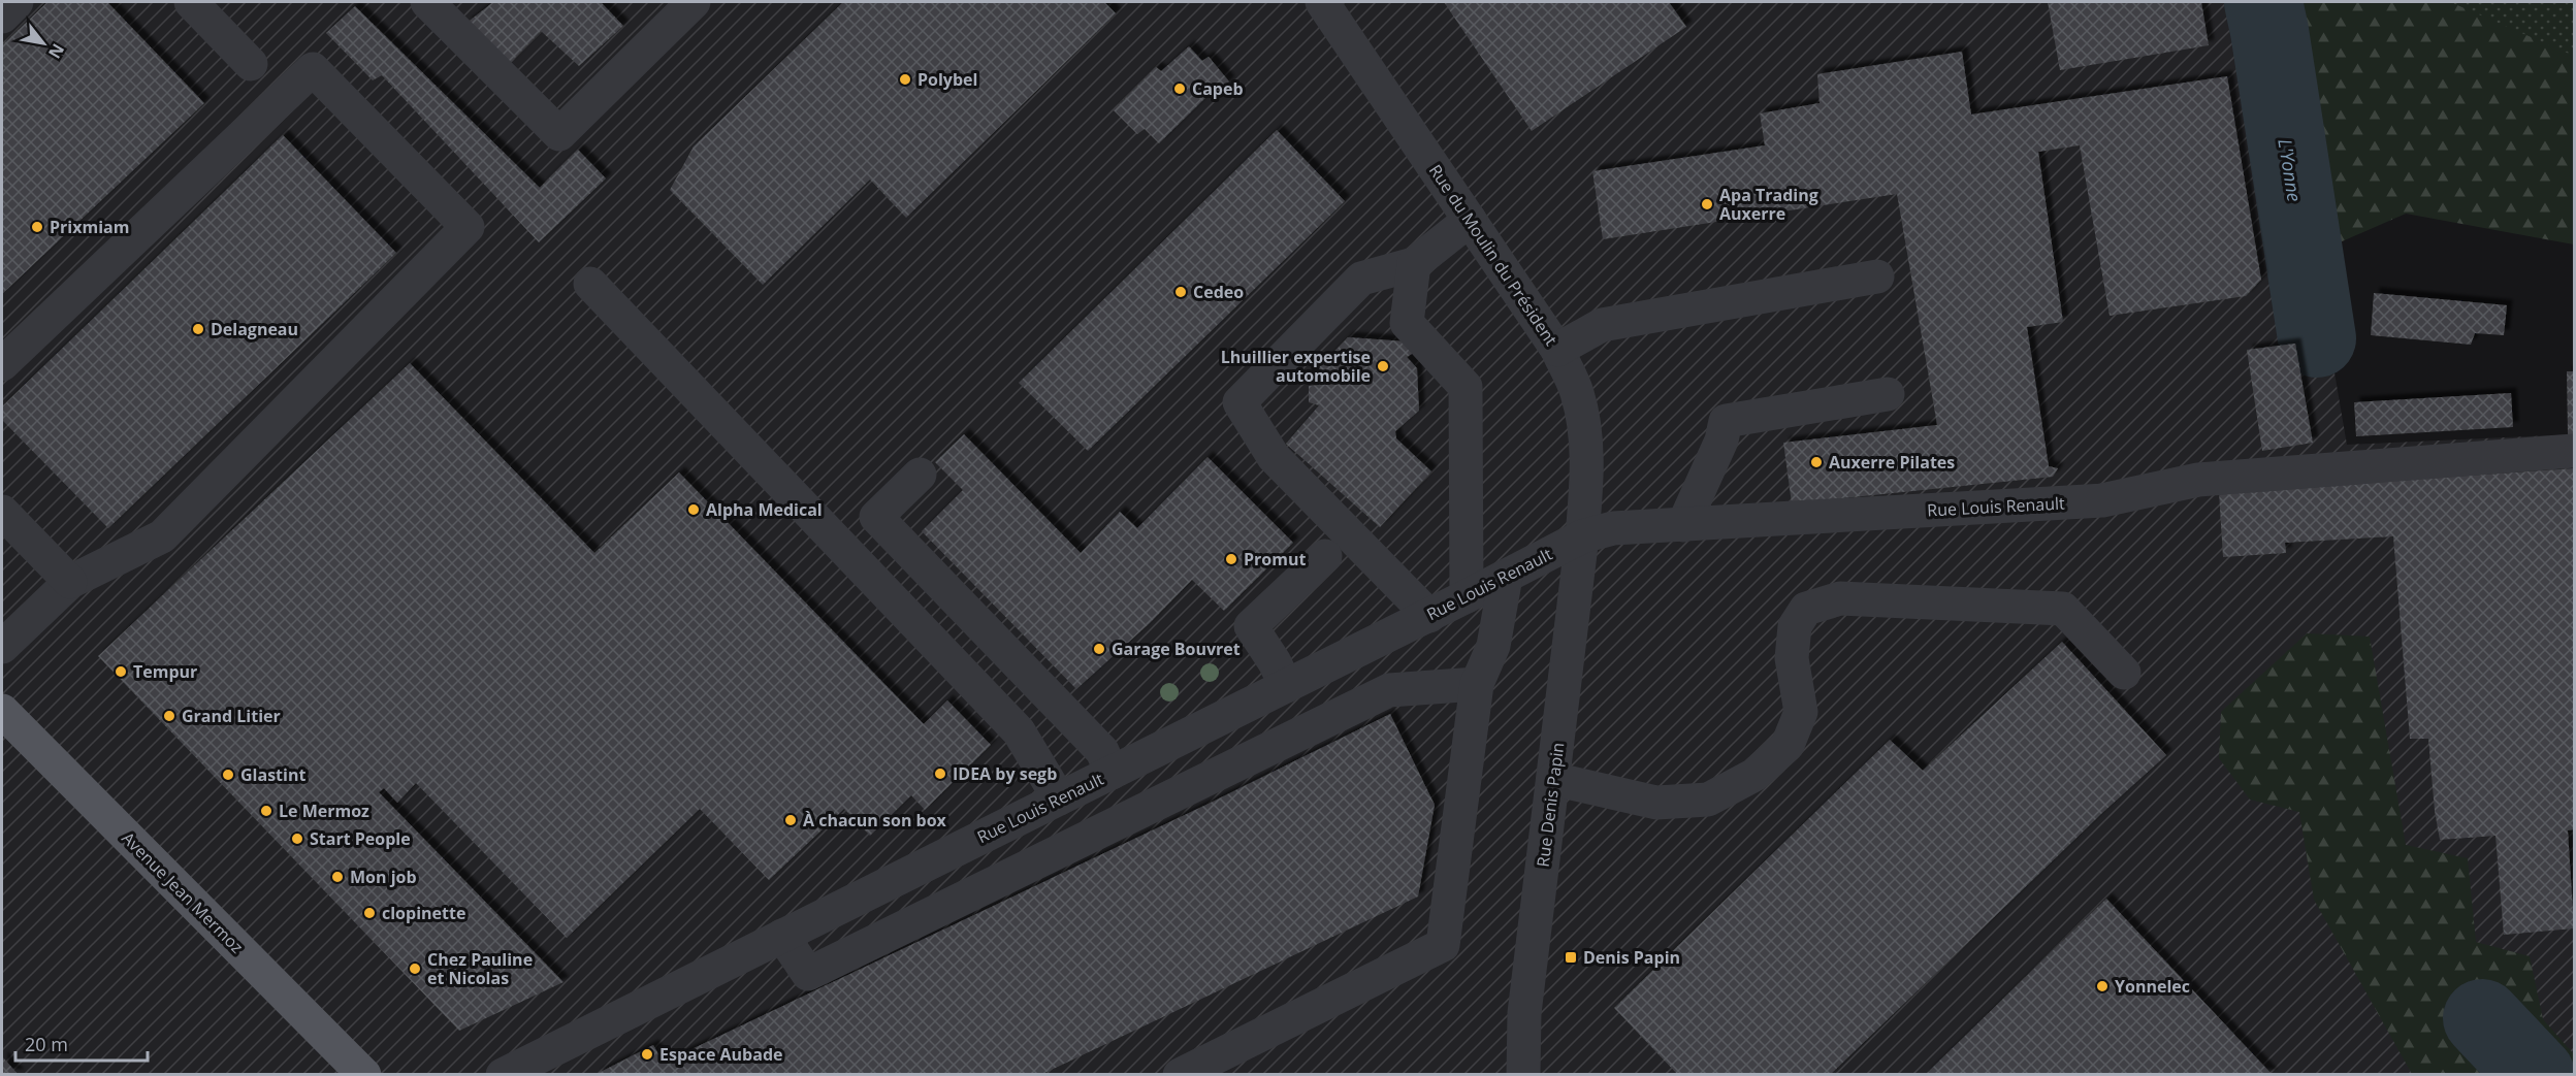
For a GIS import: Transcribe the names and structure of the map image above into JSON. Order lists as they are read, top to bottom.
{
  "streets": {
    "main road": ["Avenue Jean Mermoz"],
    "street": ["Rue du Moulin du Président", "Rue Louis Renault", "Rue Denis Papin"]
  },
  "crossings": [
    ["Rue du Moulin du Président", "Rue Louis Renault"],
    ["Rue du Moulin du Président", "Rue Denis Papin"],
    ["Rue Louis Renault", "Rue Denis Papin"]
  ],
  "water": ["L'Yonne"],
  "places": {
    "other": [
      "Polybel",
      "Capeb",
      "Apa Trading Auxerre",
      "Prixmiam",
      "Cedeo",
      "Delagneau",
      "Lhuillier expertise automobile",
      "Auxerre Pilates",
      "Alpha Medical",
      "Promut",
      "Garage Bouvret",
      "Tempur",
      "Grand Litier",
      "IDEA by segb",
      "Glastint",
      "Le Mermoz",
      "À chacun son box",
      "Start People",
      "Mon job",
      "clopinette",
      "Chez Pauline et Nicolas",
      "Yonnelec",
      "Espace Aubade"
    ],
    "transit": ["Denis Papin"]
  },
  "scale_bar": "20 m",
  "north": "bottom right"
}
